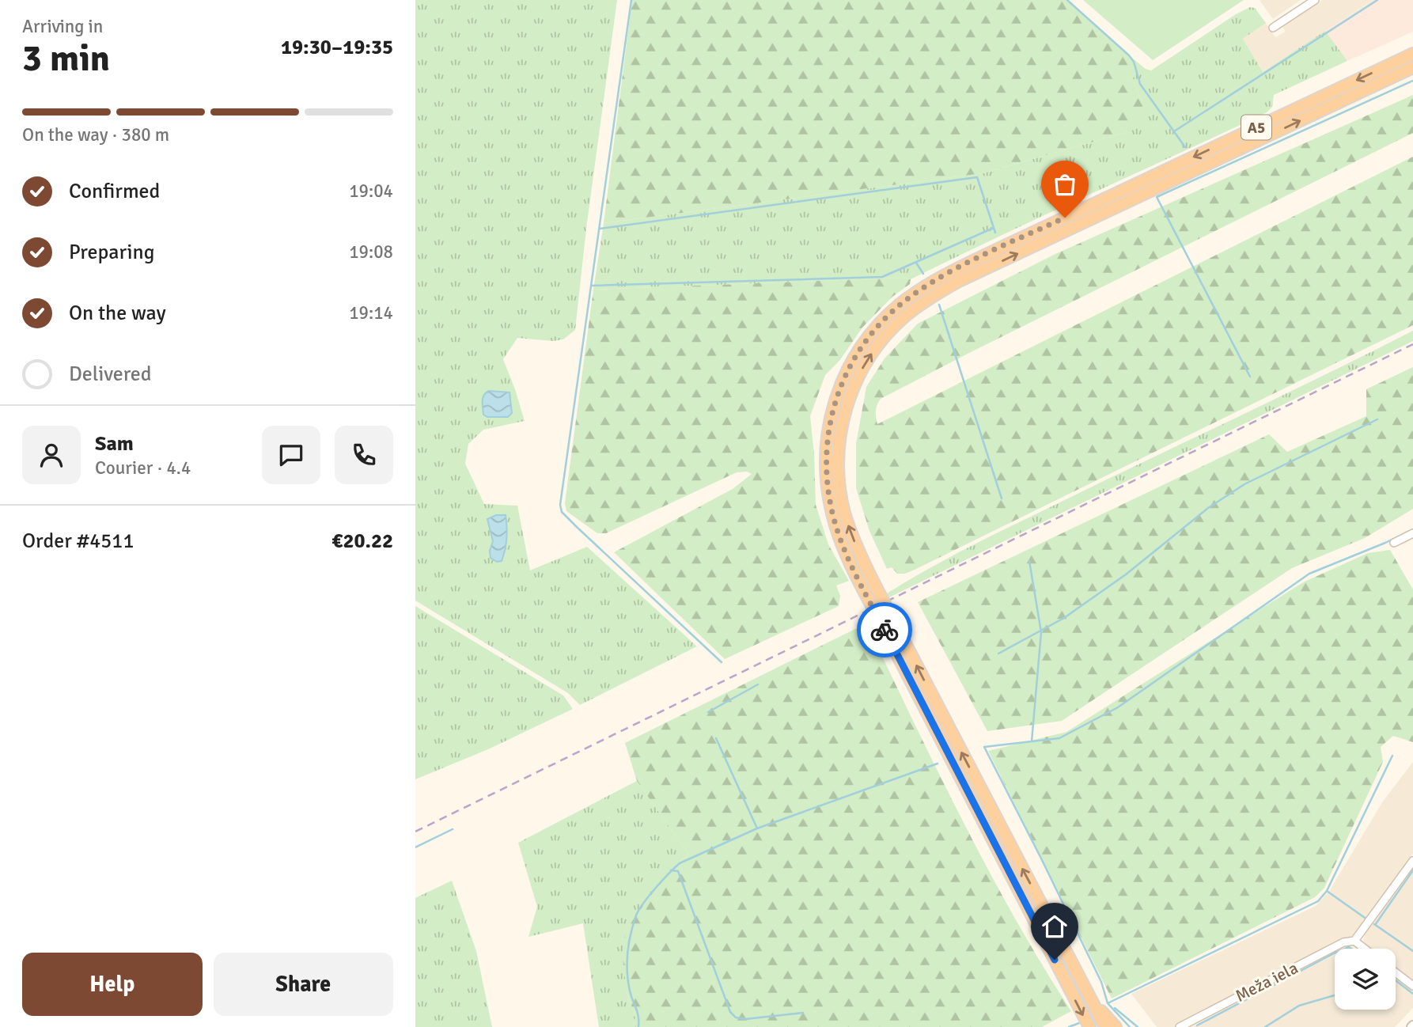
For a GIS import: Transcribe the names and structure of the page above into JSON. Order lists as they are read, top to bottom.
{
  "streets": {
    "highway": ["A5"],
    "street": ["Meža iela"]
  },
  "page": {
    "heading": ["3 min", "Arriving in", "19:30–19:35"],
    "panel": [
      "Sam",
      "Courier · 4.4",
      "Order #4511",
      "€20.22"
    ],
    "bar": "On the way · 380 m",
    "list": [
      ["Confirmed", "19:04"],
      ["Preparing", "19:08"],
      ["On the way", "19:14"],
      "Delivered"
    ],
    "buttons": ["Help", "Share"]
  }
}
